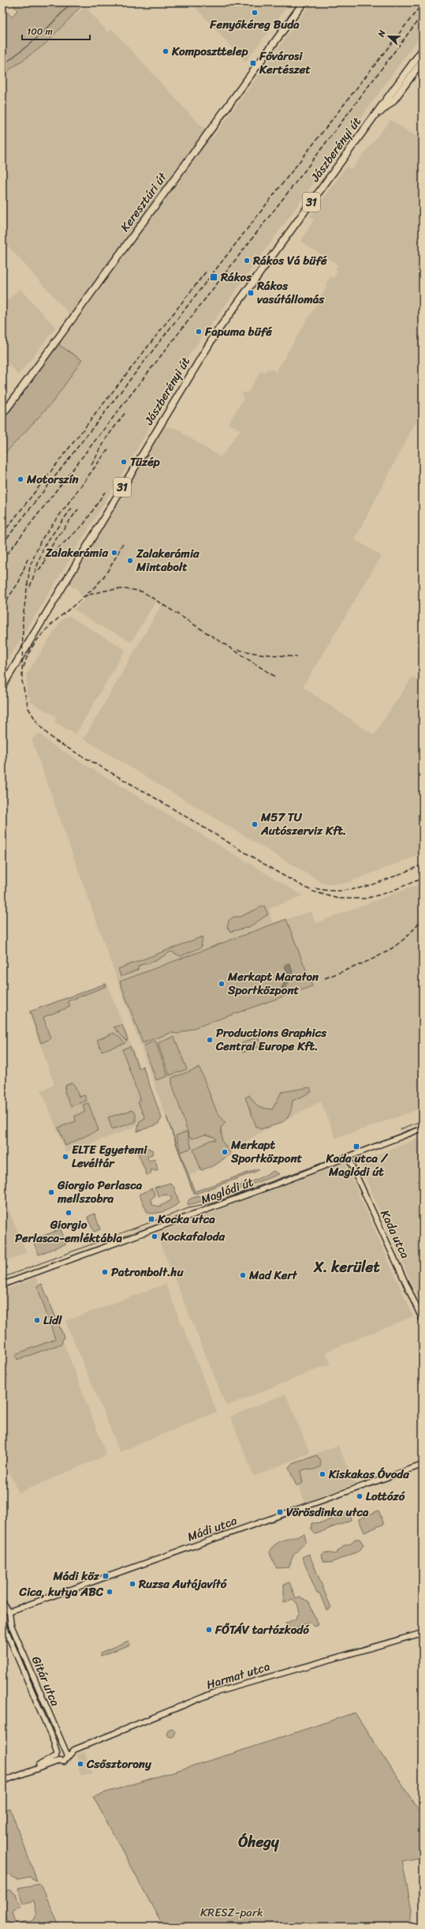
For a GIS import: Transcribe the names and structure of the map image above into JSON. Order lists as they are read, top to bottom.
{
  "streets": {
    "main road": ["Jászberényi út", "Keresztúri út", "31"],
    "street": [
      "Maglódi út",
      "Kada utca",
      "Mádi utca",
      "Harmat utca",
      "Gitár utca"
    ]
  },
  "crossings": [
    ["Maglódi út", "Kada utca"],
    ["Mádi utca", "Gitár utca"],
    ["Harmat utca", "Gitár utca"]
  ],
  "districts": ["X. kerület", "Óhegy"],
  "parks": ["KRESZ-park"],
  "places": {
    "other": [
      "Fenyőkéreg Buda",
      "Komposzttelep",
      "Rákos Vá büfé",
      "Fapuma büfé",
      "Tüzép",
      "Motorszín",
      "Zalakerámia",
      "Zalakerámia Mintabolt",
      "M57 TU Autószerviz Kft.",
      "Merkapt Maraton Sportközpont",
      "Productions Graphics Central Europe Kft.",
      "Merkapt Sportközpont",
      "ELTE Egyetemi Levéltár",
      "Giorgio Perlasca mellszobra",
      "Giorgio Perlasca-emléktábla",
      "Kockafaloda",
      "Patronbolt.hu",
      "Mad Kert",
      "Lidl",
      "Kiskakas Óvoda",
      "Lottózó",
      "Ruzsa Autójavító",
      "Cica, kutya ABC",
      "FŐTÁV tartózkodó",
      "Csősztorony"
    ],
    "transit": [
      "Fővárosi Kertészet",
      "Rákos",
      "Rákos vasútállomás",
      "Kada utca / Maglódi út",
      "Kocka utca",
      "Vörösdinka utca",
      "Mádi köz"
    ]
  },
  "scale_bar": "100 m",
  "north": "left"
}
